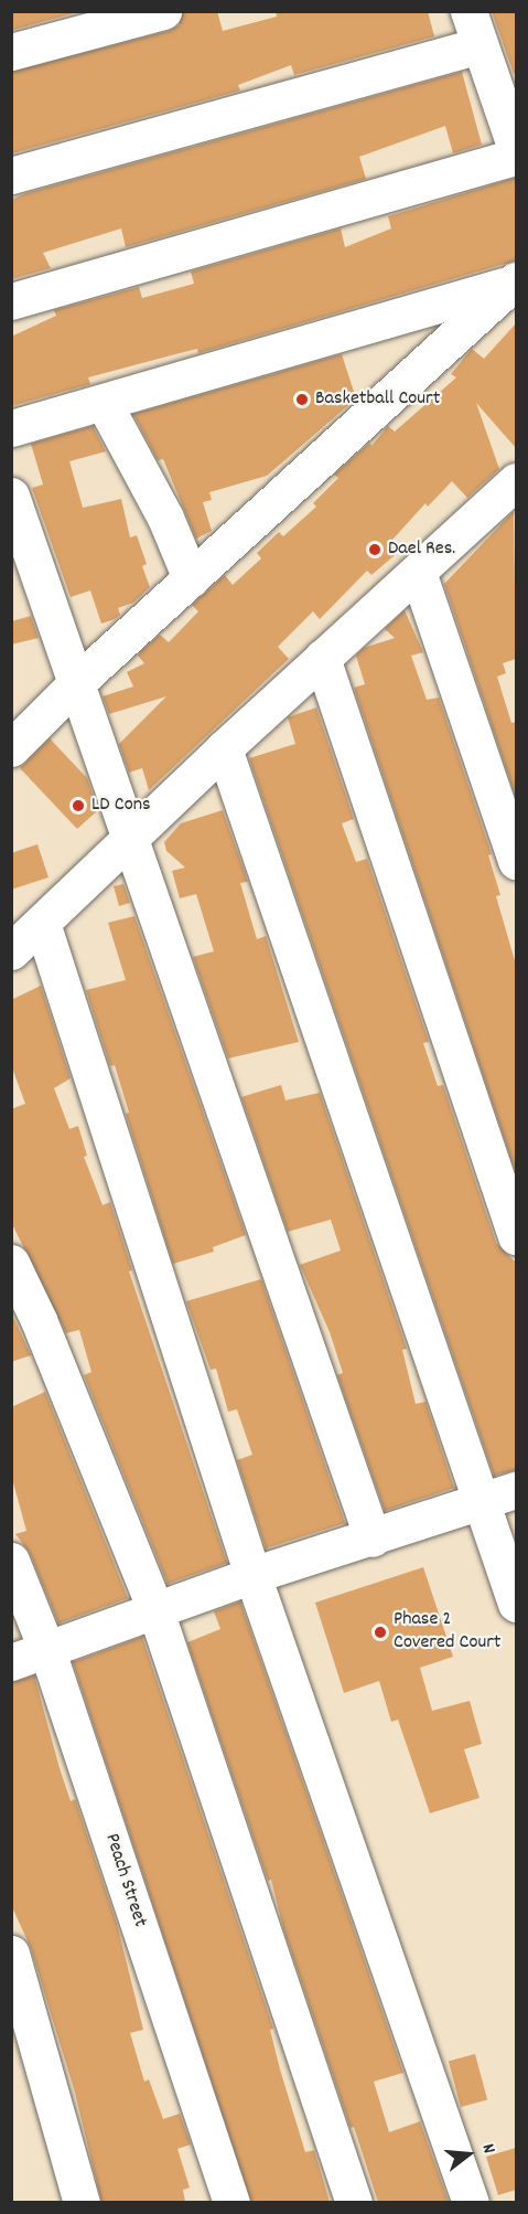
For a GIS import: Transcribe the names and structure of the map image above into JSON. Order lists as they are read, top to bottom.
{
  "streets": {
    "street": ["Peach Street"]
  },
  "places": [
    "Basketball Court",
    "Dael Res.",
    "LD Cons",
    "Phase 2 Covered Court"
  ],
  "north": "right"
}
